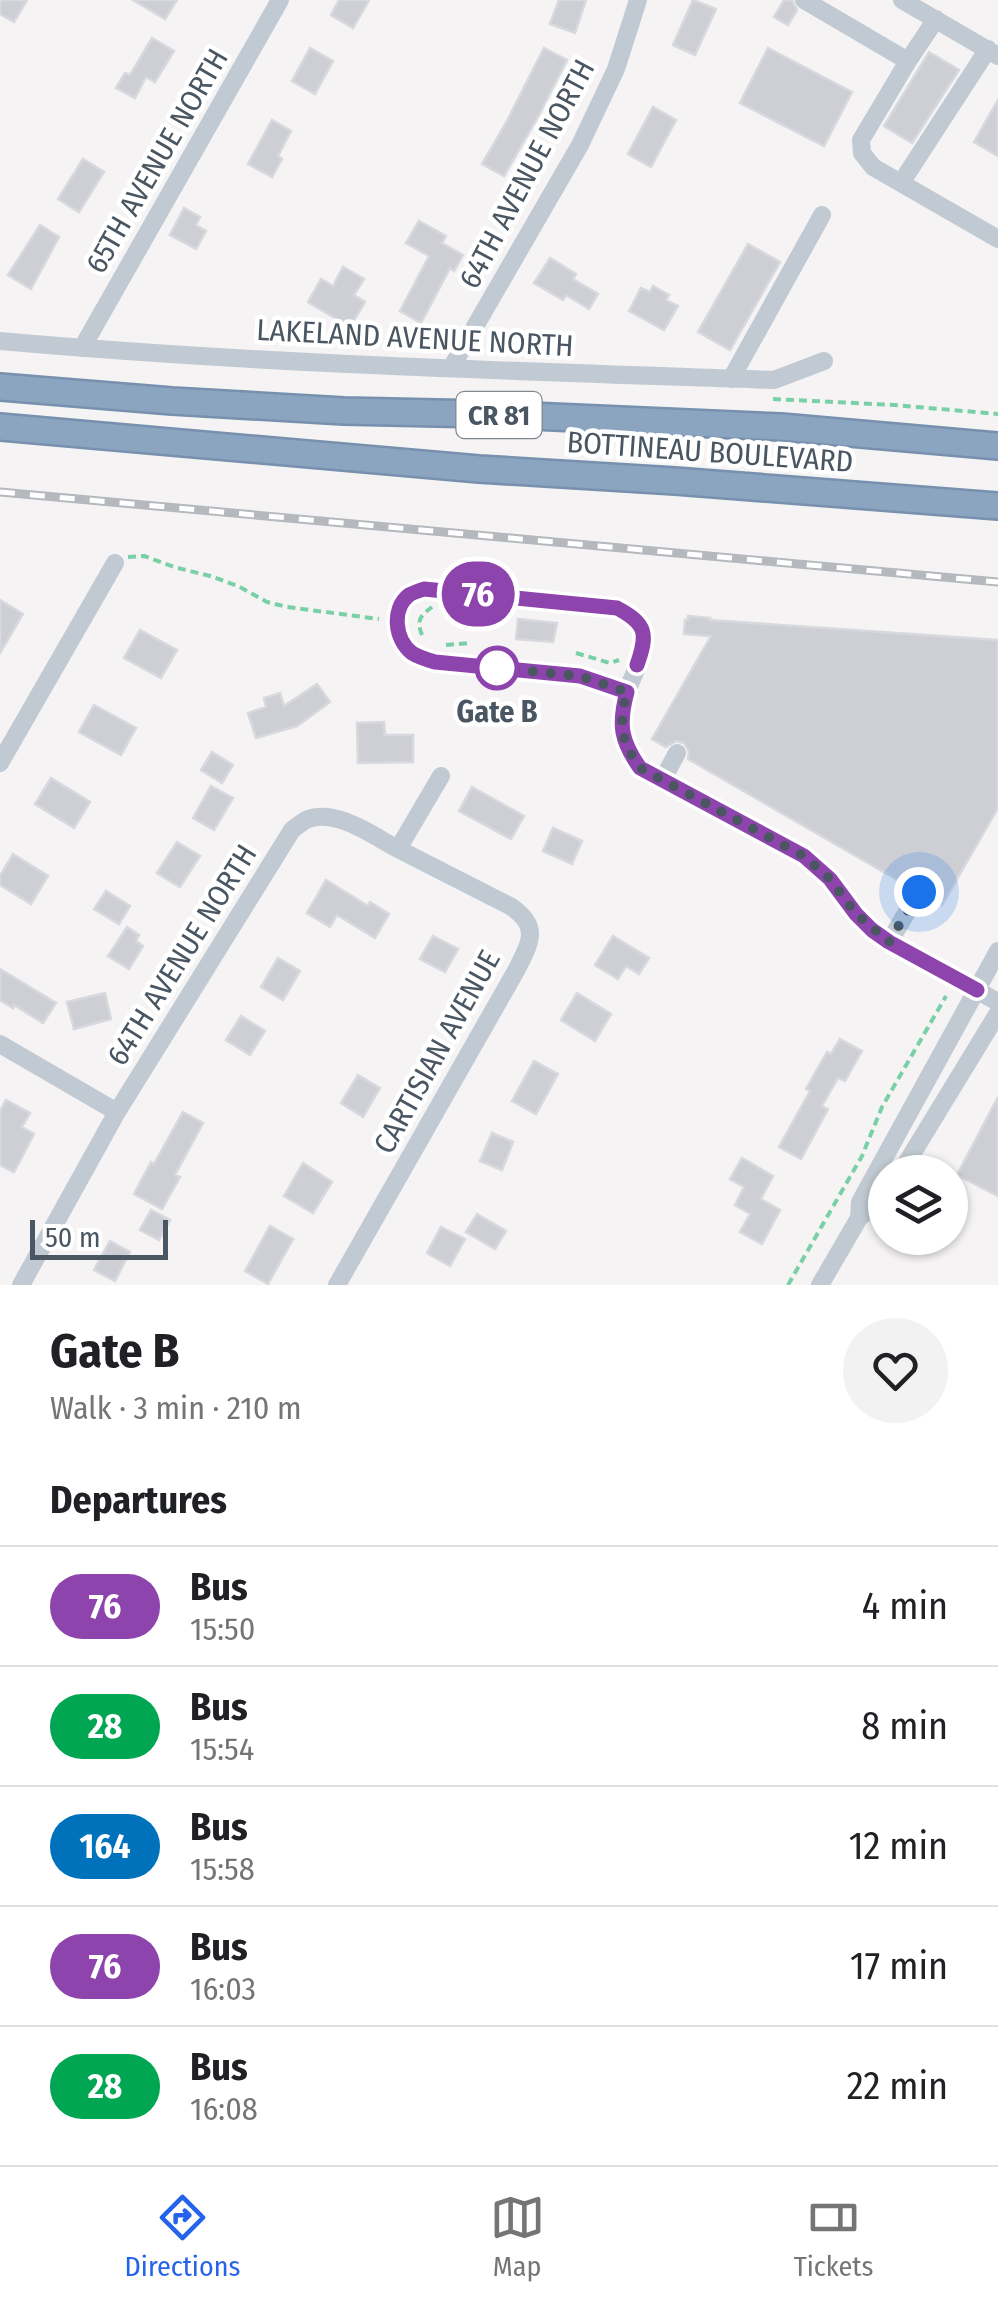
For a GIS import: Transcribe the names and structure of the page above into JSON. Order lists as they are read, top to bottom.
{
  "streets": {
    "highway": ["CR 81", "BOTTINEAU BOULEVARD"],
    "street": [
      "65TH AVENUE NORTH",
      "64TH AVENUE NORTH",
      "LAKELAND AVENUE NORTH",
      "CARTISIAN AVENUE"
    ]
  },
  "crossings": [
    ["65TH AVENUE NORTH", "LAKELAND AVENUE NORTH"],
    ["64TH AVENUE NORTH", "LAKELAND AVENUE NORTH"],
    ["64TH AVENUE NORTH", "CARTISIAN AVENUE"]
  ],
  "places": ["Gate B"],
  "lines": ["bus line 76"],
  "scale_bar": "50 m",
  "page": {
    "on_map": "76",
    "scale": "50 m",
    "heading": [
      ["Gate B", "Walk · 3 min · 210 m"],
      "Departures"
    ],
    "list": [
      {
        "mark": "76",
        "name": "Bus",
        "note": "15:50",
        "value": "4 min"
      },
      {
        "mark": "28",
        "name": "Bus",
        "note": "15:54",
        "value": "8 min"
      },
      {
        "mark": "164",
        "name": "Bus",
        "note": "15:58",
        "value": "12 min"
      },
      {
        "mark": "76",
        "name": "Bus",
        "note": "16:03",
        "value": "17 min"
      },
      {
        "mark": "28",
        "name": "Bus",
        "note": "16:08",
        "value": "22 min"
      }
    ],
    "tabs": ["Directions", "Map", "Tickets"]
  }
}
